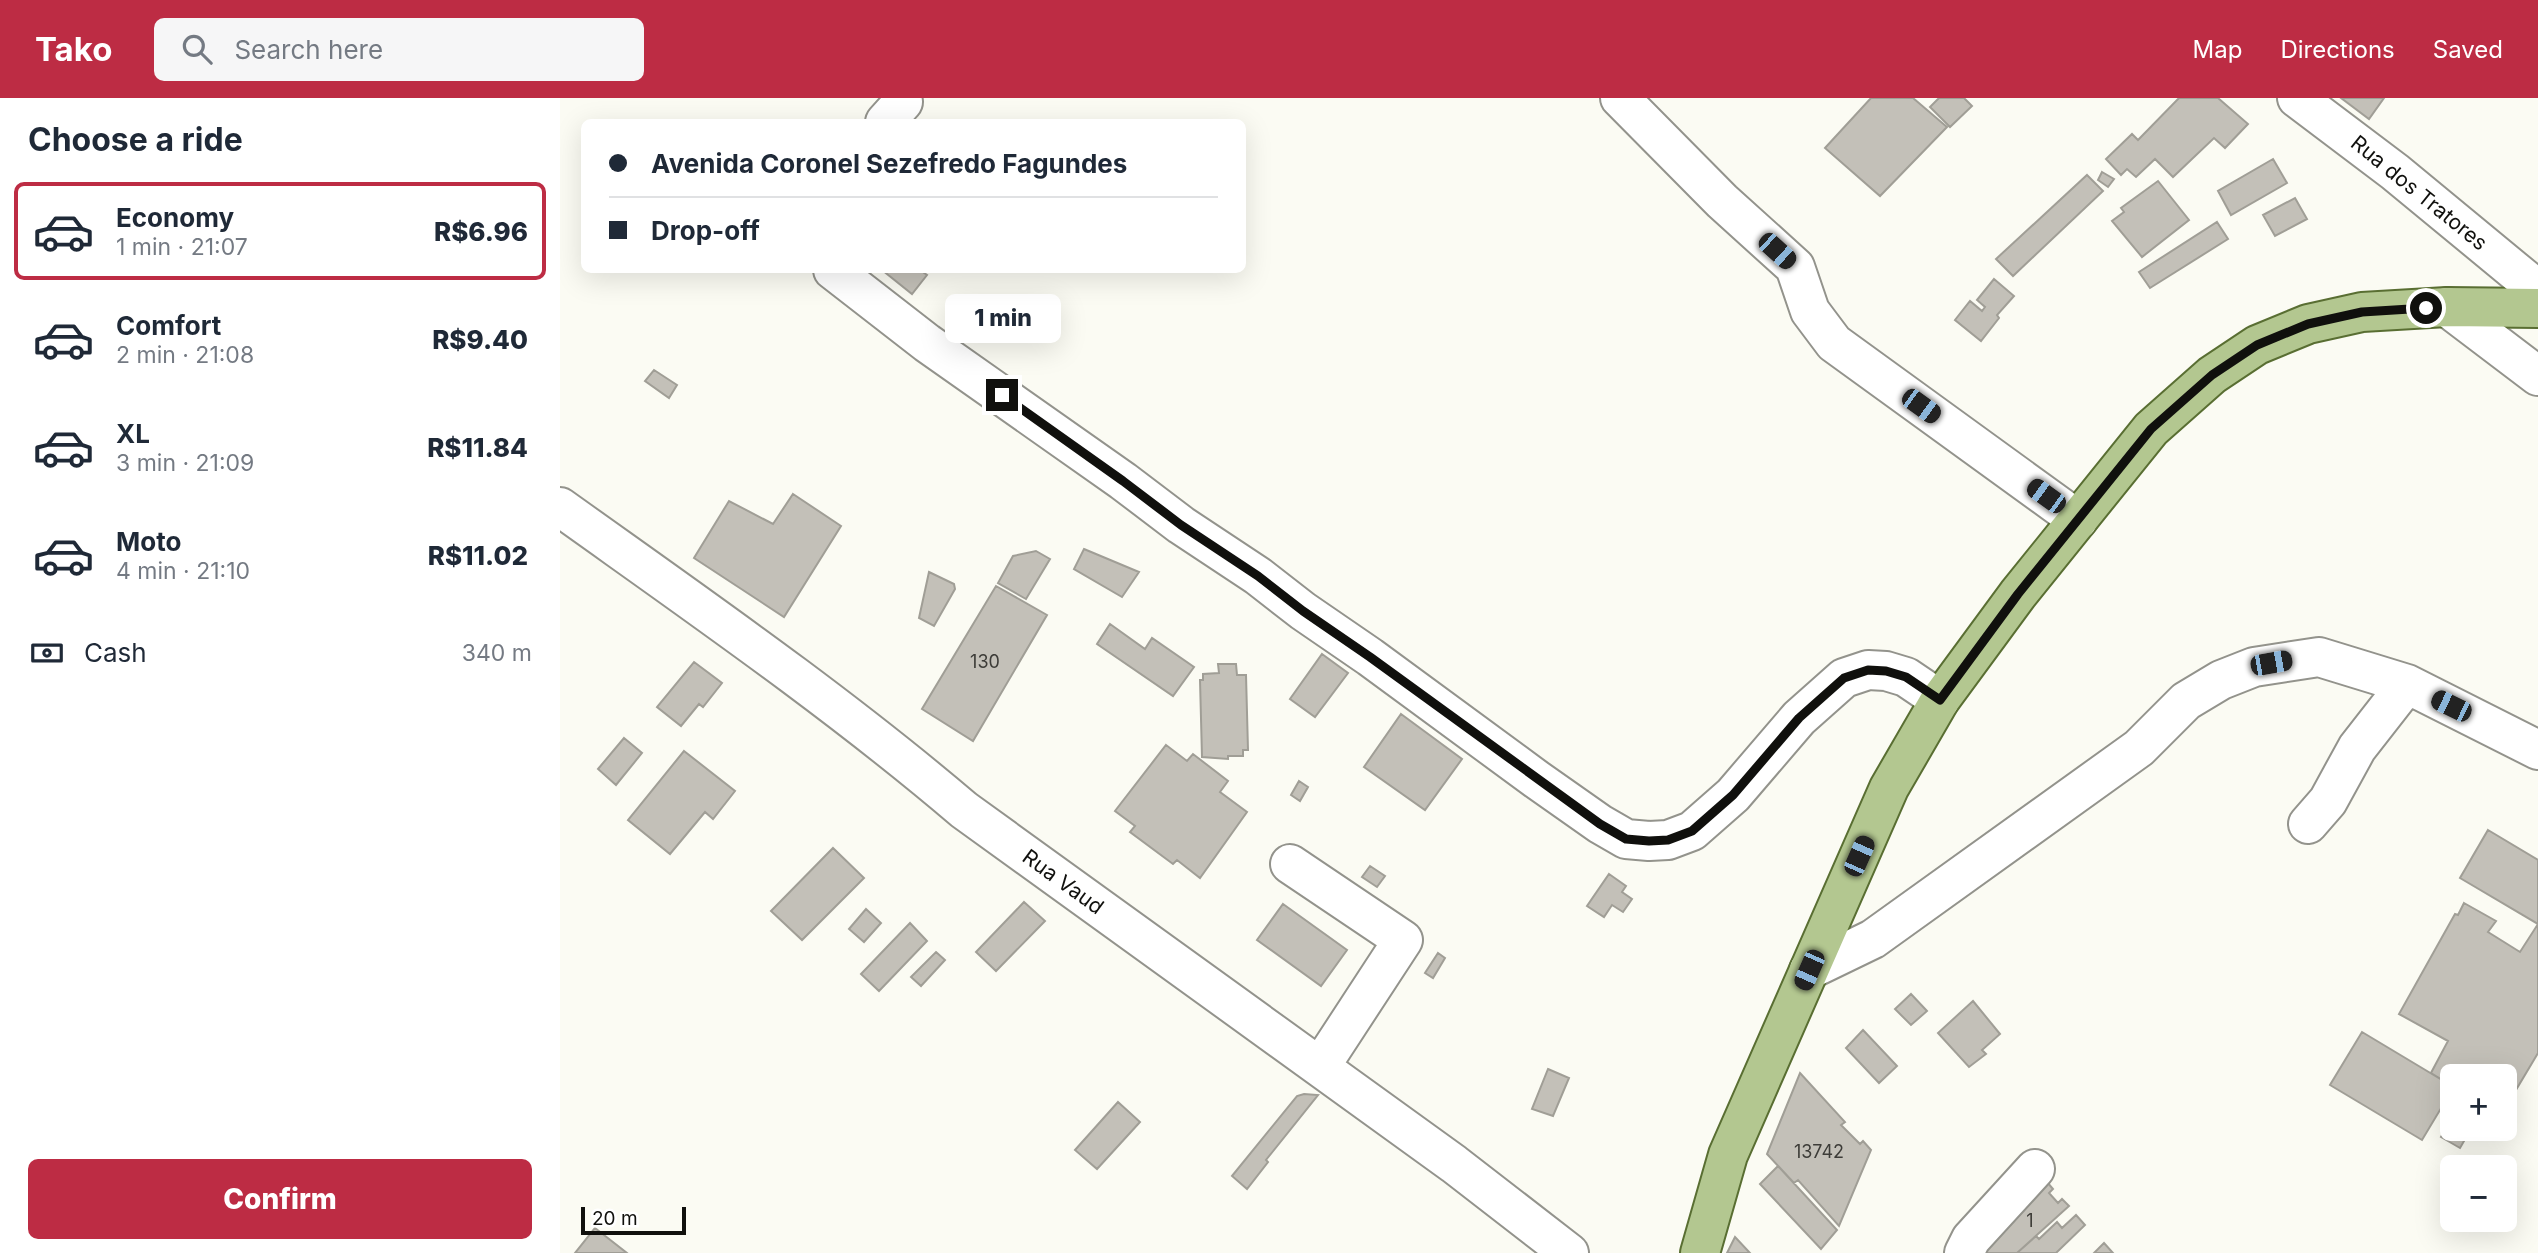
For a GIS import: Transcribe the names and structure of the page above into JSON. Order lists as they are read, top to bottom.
{
  "streets": {
    "street": ["Rua dos Tratores", "Rua Vaud"]
  },
  "house_numbers": ["130", "13742", "1"],
  "scale_bar": "20 m",
  "page": {
    "header": "Tako",
    "search": "Search here",
    "nav": ["Map", "Directions", "Saved"],
    "heading": "Choose a ride",
    "banner": ["Avenida Coronel Sezefredo Fagundes", "Drop-off"],
    "list": [
      {
        "name": "Economy",
        "note": "1 min · 21:07",
        "value": "R$6.96"
      },
      {
        "name": "Comfort",
        "note": "2 min · 21:08",
        "value": "R$9.40"
      },
      {
        "name": "XL",
        "note": "3 min · 21:09",
        "value": "R$11.84"
      },
      {
        "name": "Moto",
        "note": "4 min · 21:10",
        "value": "R$11.02"
      }
    ],
    "bubble": "1 min",
    "pay": ["Cash", "340 m"],
    "map_buttons": ["+", "−"],
    "buttons": "Confirm",
    "scale": "20 m"
  }
}
